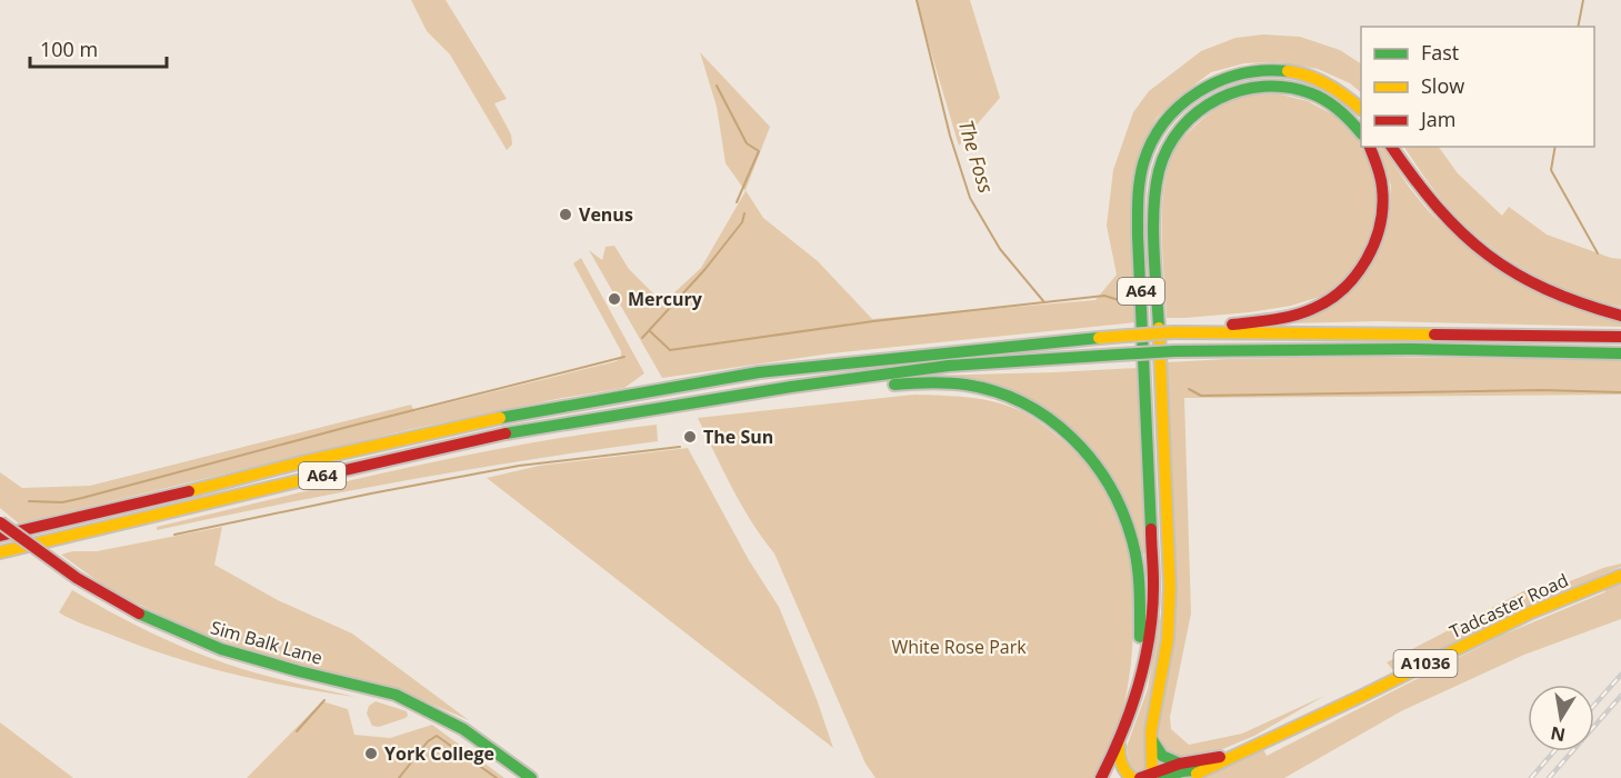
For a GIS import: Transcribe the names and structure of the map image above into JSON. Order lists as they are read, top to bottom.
{
  "streets": {
    "main road": [
      "A64",
      "Tadcaster Road",
      "Sim Balk Lane",
      "A1036"
    ]
  },
  "crossings": [
    ["A64", "Tadcaster Road"]
  ],
  "water": ["The Foss"],
  "parks": ["White Rose Park"],
  "places": [
    "Venus",
    "Mercury",
    "The Sun",
    "York College"
  ],
  "legend": ["Fast", "Slow", "Jam"],
  "scale_bar": "100 m",
  "north": "bottom"
}
